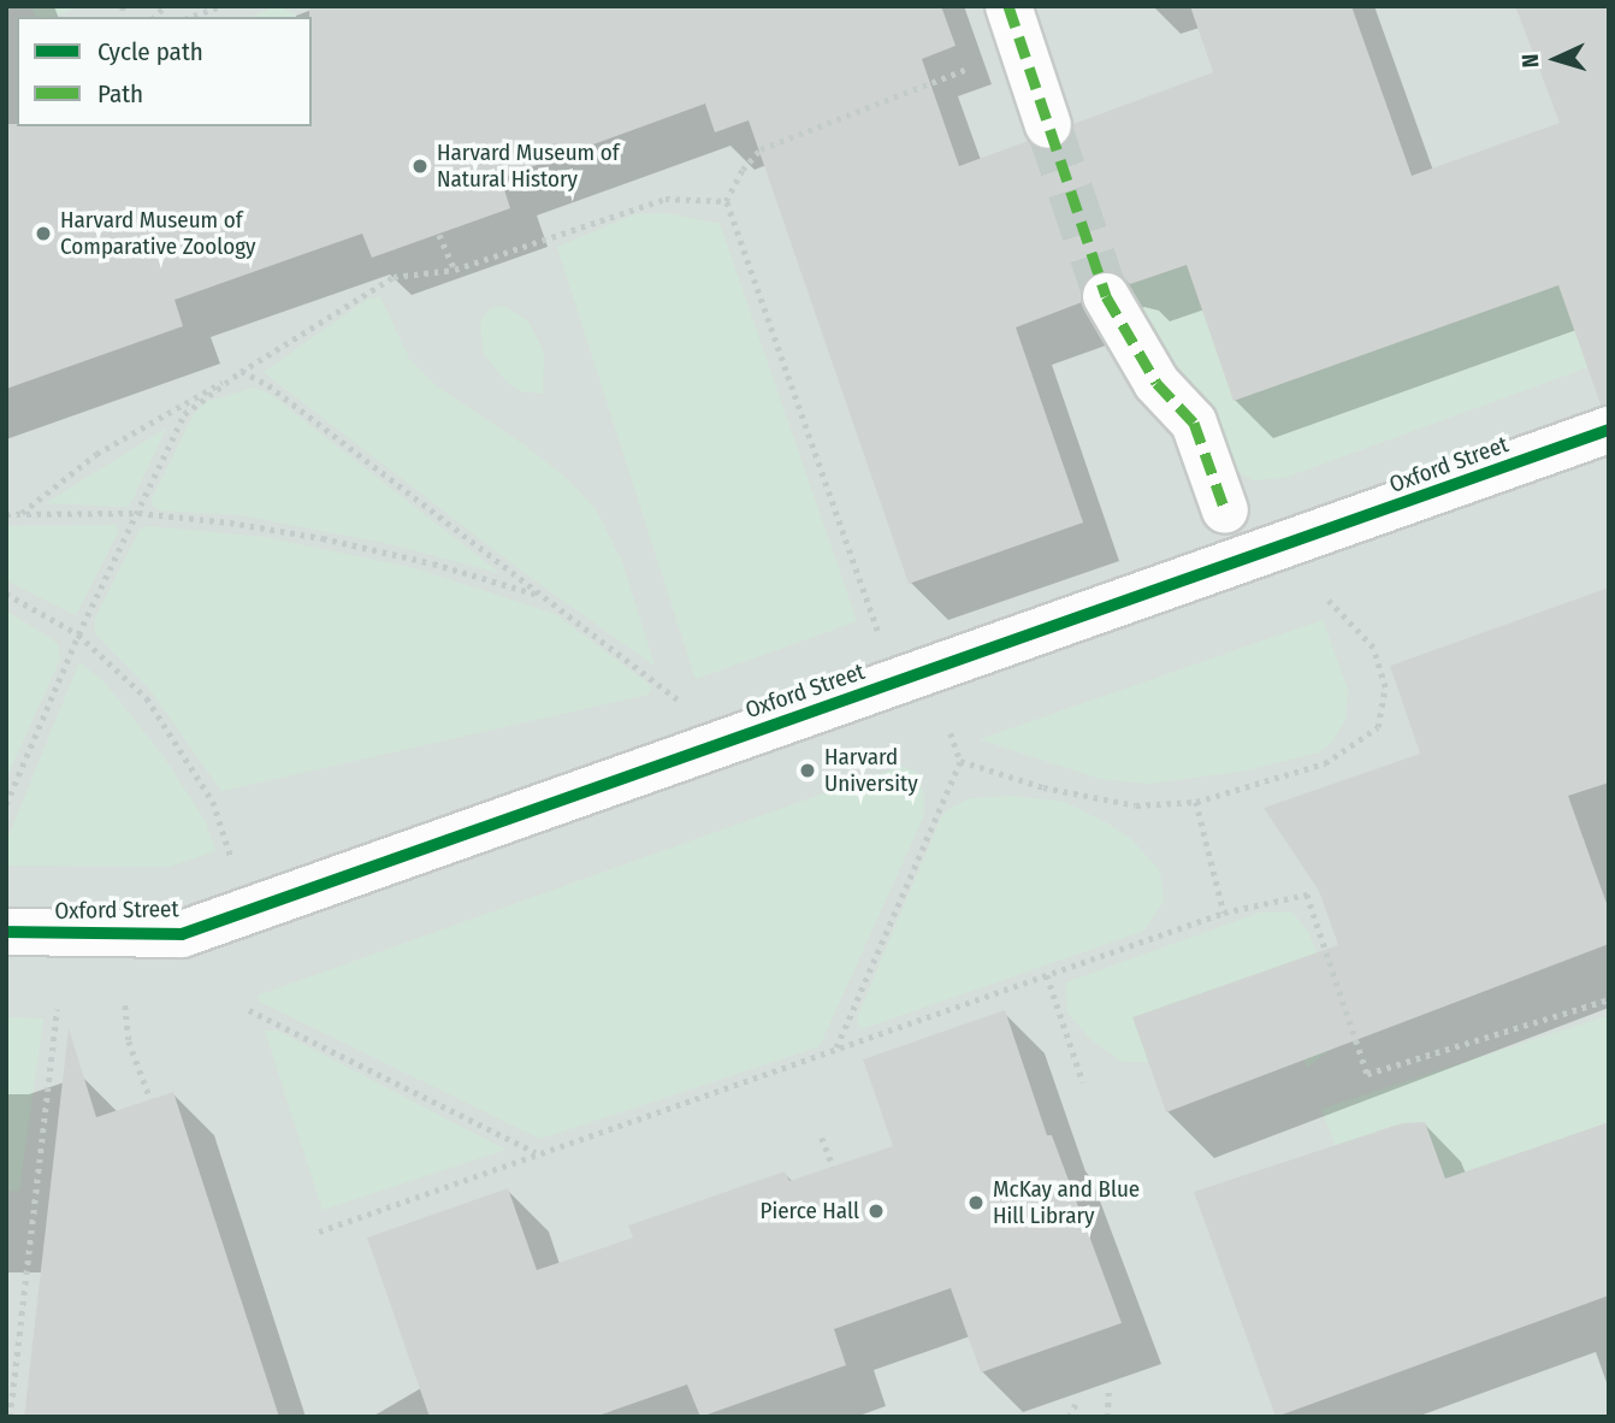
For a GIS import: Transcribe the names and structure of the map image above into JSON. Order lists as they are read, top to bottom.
{
  "streets": {
    "street": ["Oxford Street"]
  },
  "places": [
    "Harvard Museum of Natural History",
    "Harvard Museum of Comparative Zoology",
    "Harvard University",
    "McKay and Blue Hill Library",
    "Pierce Hall"
  ],
  "legend": ["Cycle path", "Path"],
  "north": "left"
}
